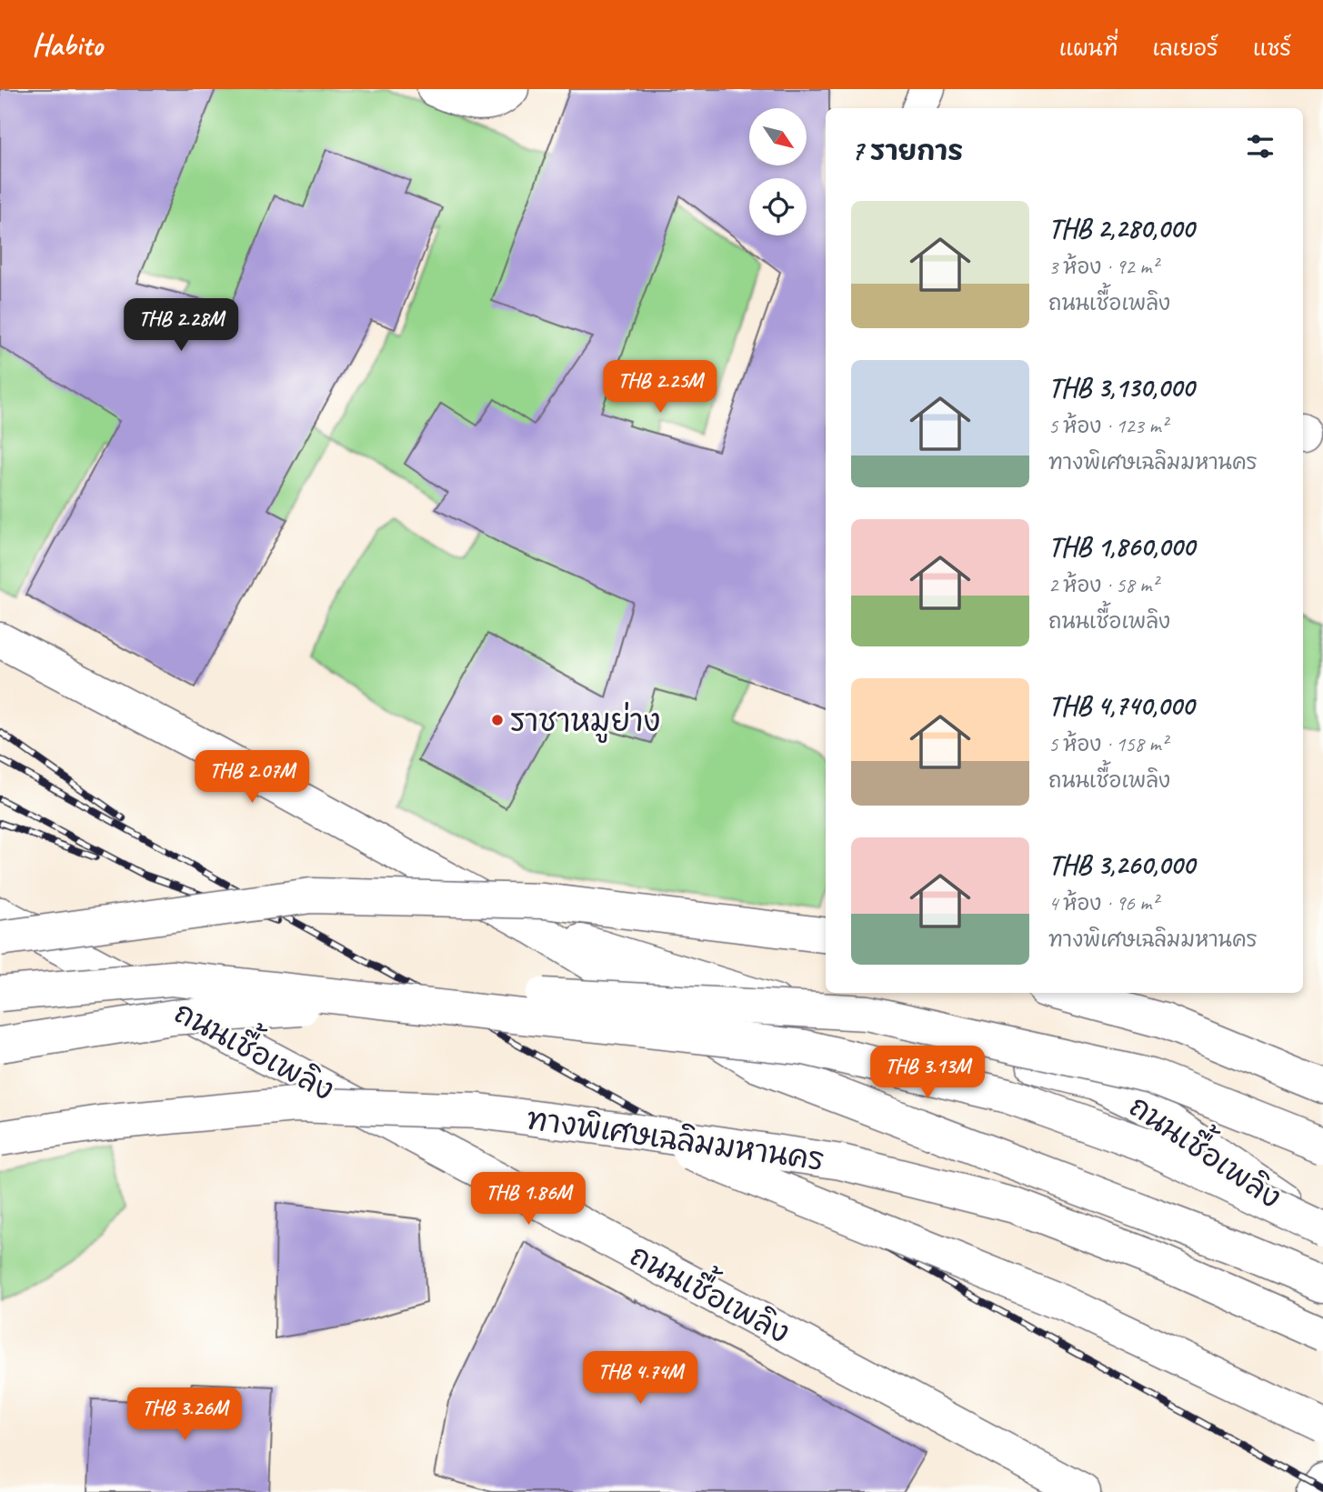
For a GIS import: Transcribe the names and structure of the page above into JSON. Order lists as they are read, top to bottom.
{
  "streets": {
    "main road": ["ถนนเชื้อเพลิง", "ทางพิเศษเฉลิมมหานคร"]
  },
  "places": ["ราชาหมูย่าง"],
  "north": "bottom right",
  "page": {
    "header": "Habito",
    "nav": ["แผนที่", "เลเยอร์", "แชร์"],
    "heading": "7 รายการ",
    "list": [
      {
        "name": "THB 2,280,000",
        "note": "3 ห้อง · 92 m² · ถนนเชื้อเพลิง"
      },
      {
        "name": "THB 3,130,000",
        "note": "5 ห้อง · 123 m² · ทางพิเศษเฉลิมมหานคร"
      },
      {
        "name": "THB 1,860,000",
        "note": "2 ห้อง · 58 m² · ถนนเชื้อเพลิง"
      },
      {
        "name": "THB 4,740,000",
        "note": "5 ห้อง · 158 m² · ถนนเชื้อเพลิง"
      },
      {
        "name": "THB 3,260,000",
        "note": "4 ห้อง · 96 m² · ทางพิเศษเฉลิมมหานคร"
      }
    ],
    "price": [
      "THB 2.28M",
      "THB 2.25M",
      "THB 2.07M",
      "THB 3.13M",
      "THB 1.86M",
      "THB 4.74M",
      "THB 3.26M"
    ]
  }
}
